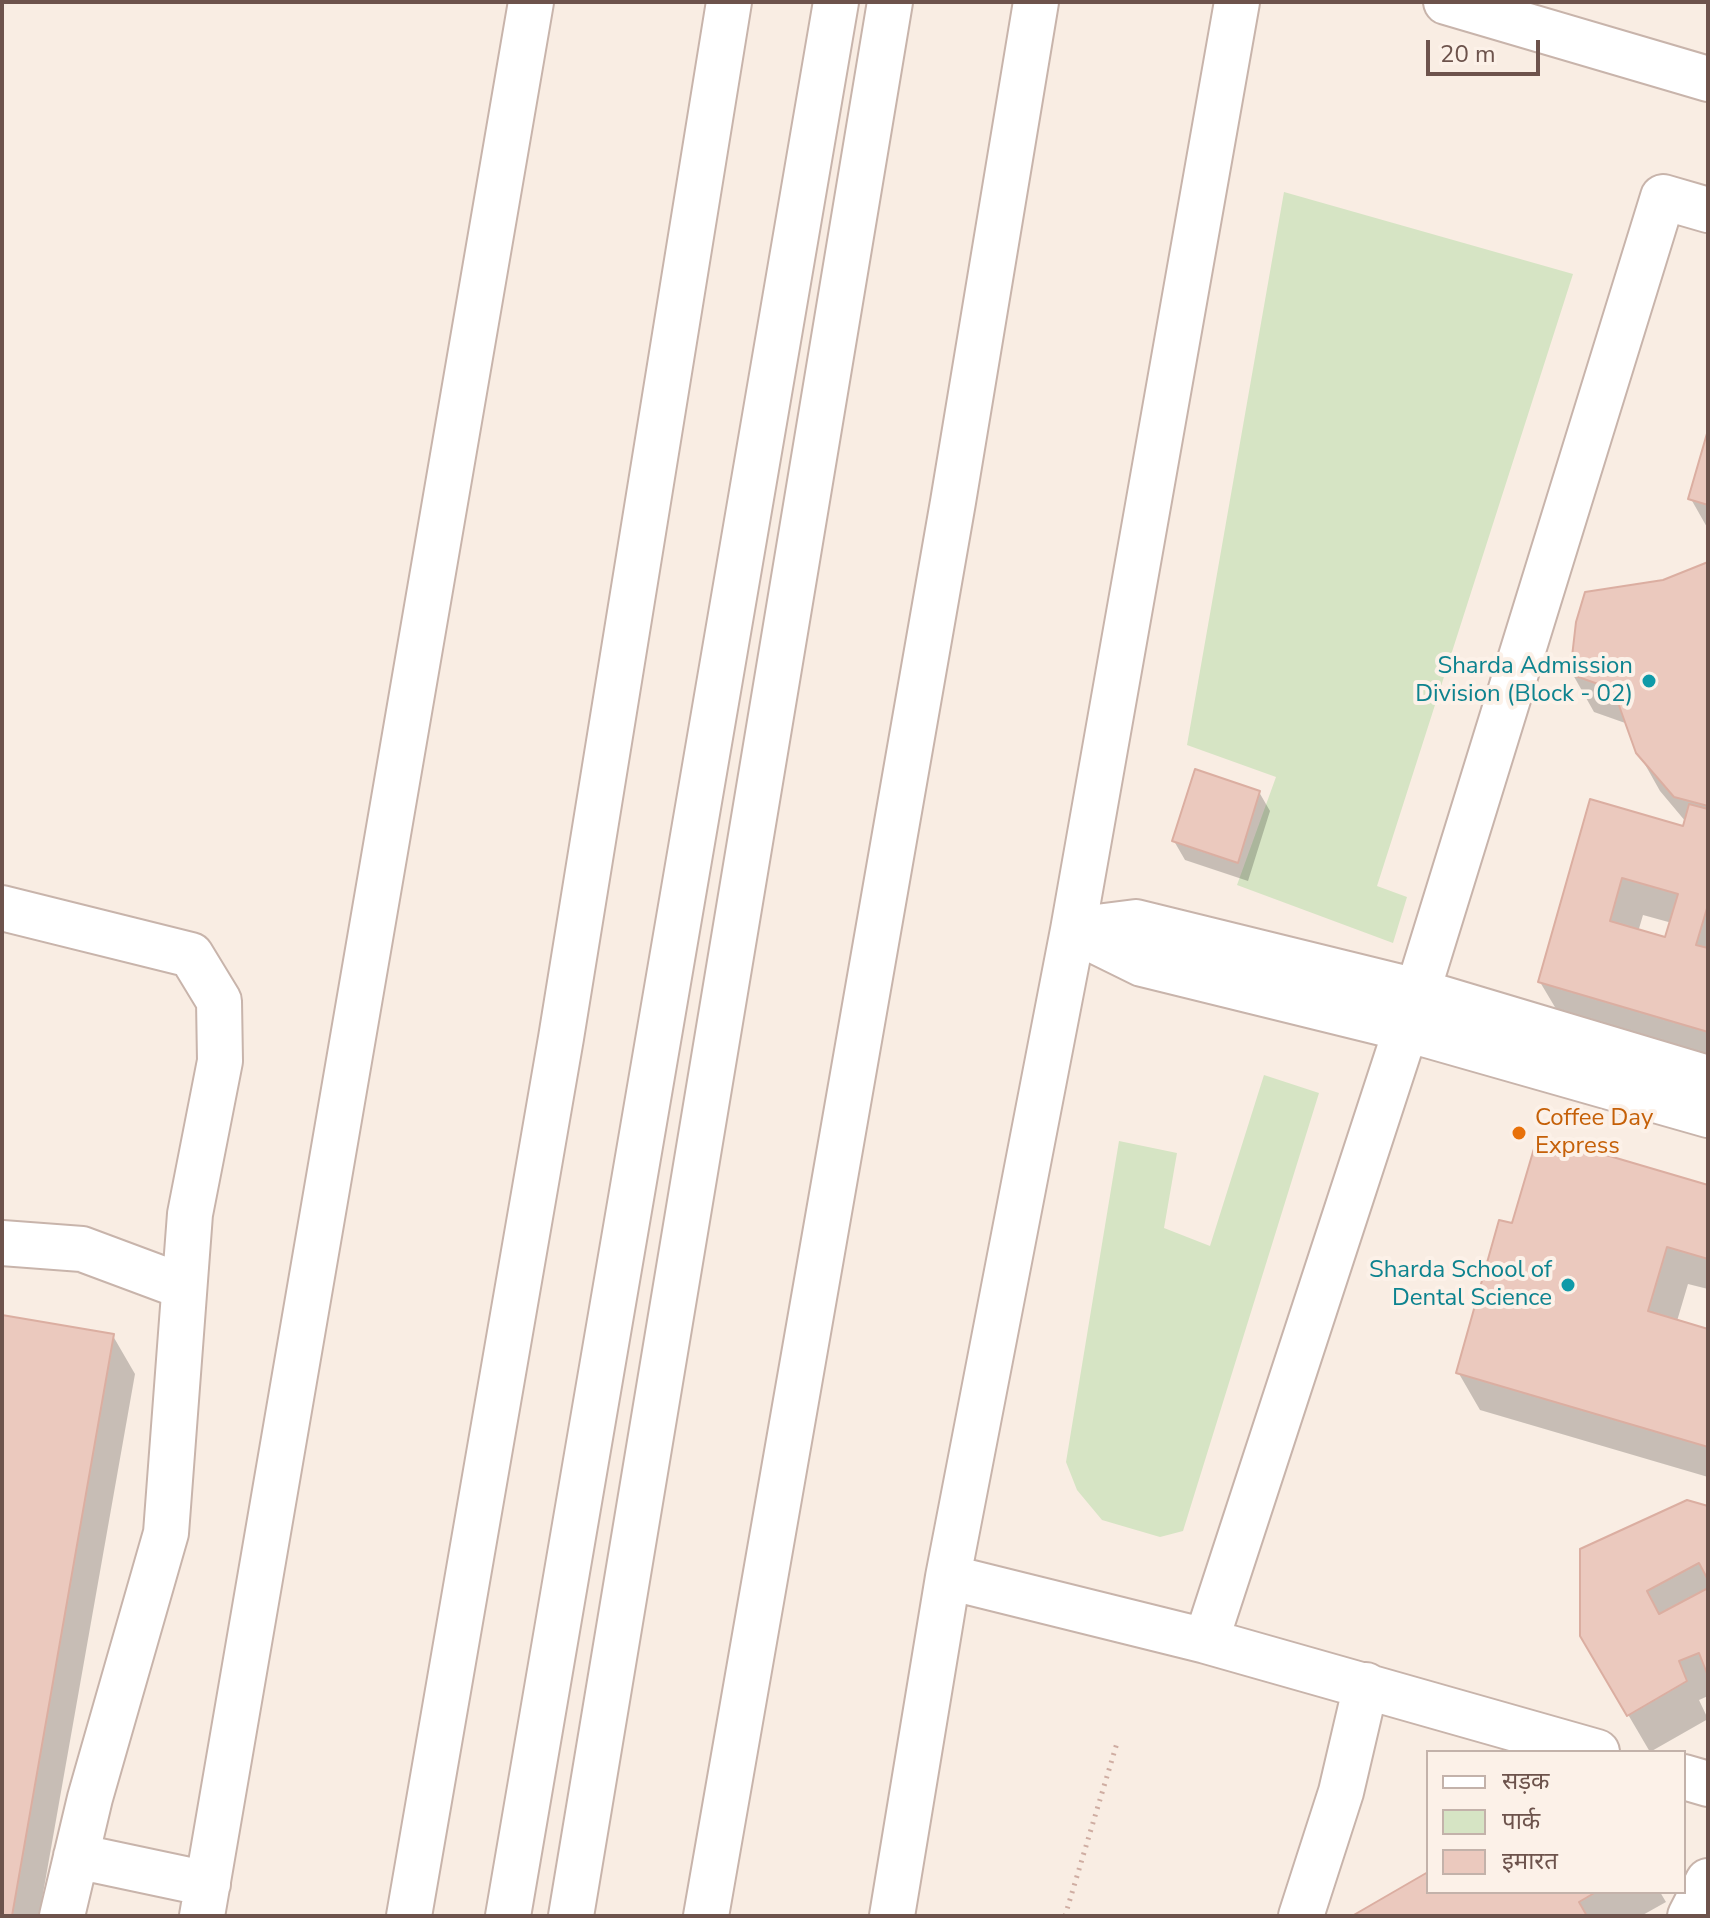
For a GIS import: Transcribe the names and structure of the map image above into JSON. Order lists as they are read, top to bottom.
{
  "places": ["Sharda Admission Division (Block - 02)", "Coffee Day Express", "Sharda School of Dental Science"],
  "legend": ["सड़क", "पार्क", "इमारत"],
  "scale_bar": "20 m"
}
